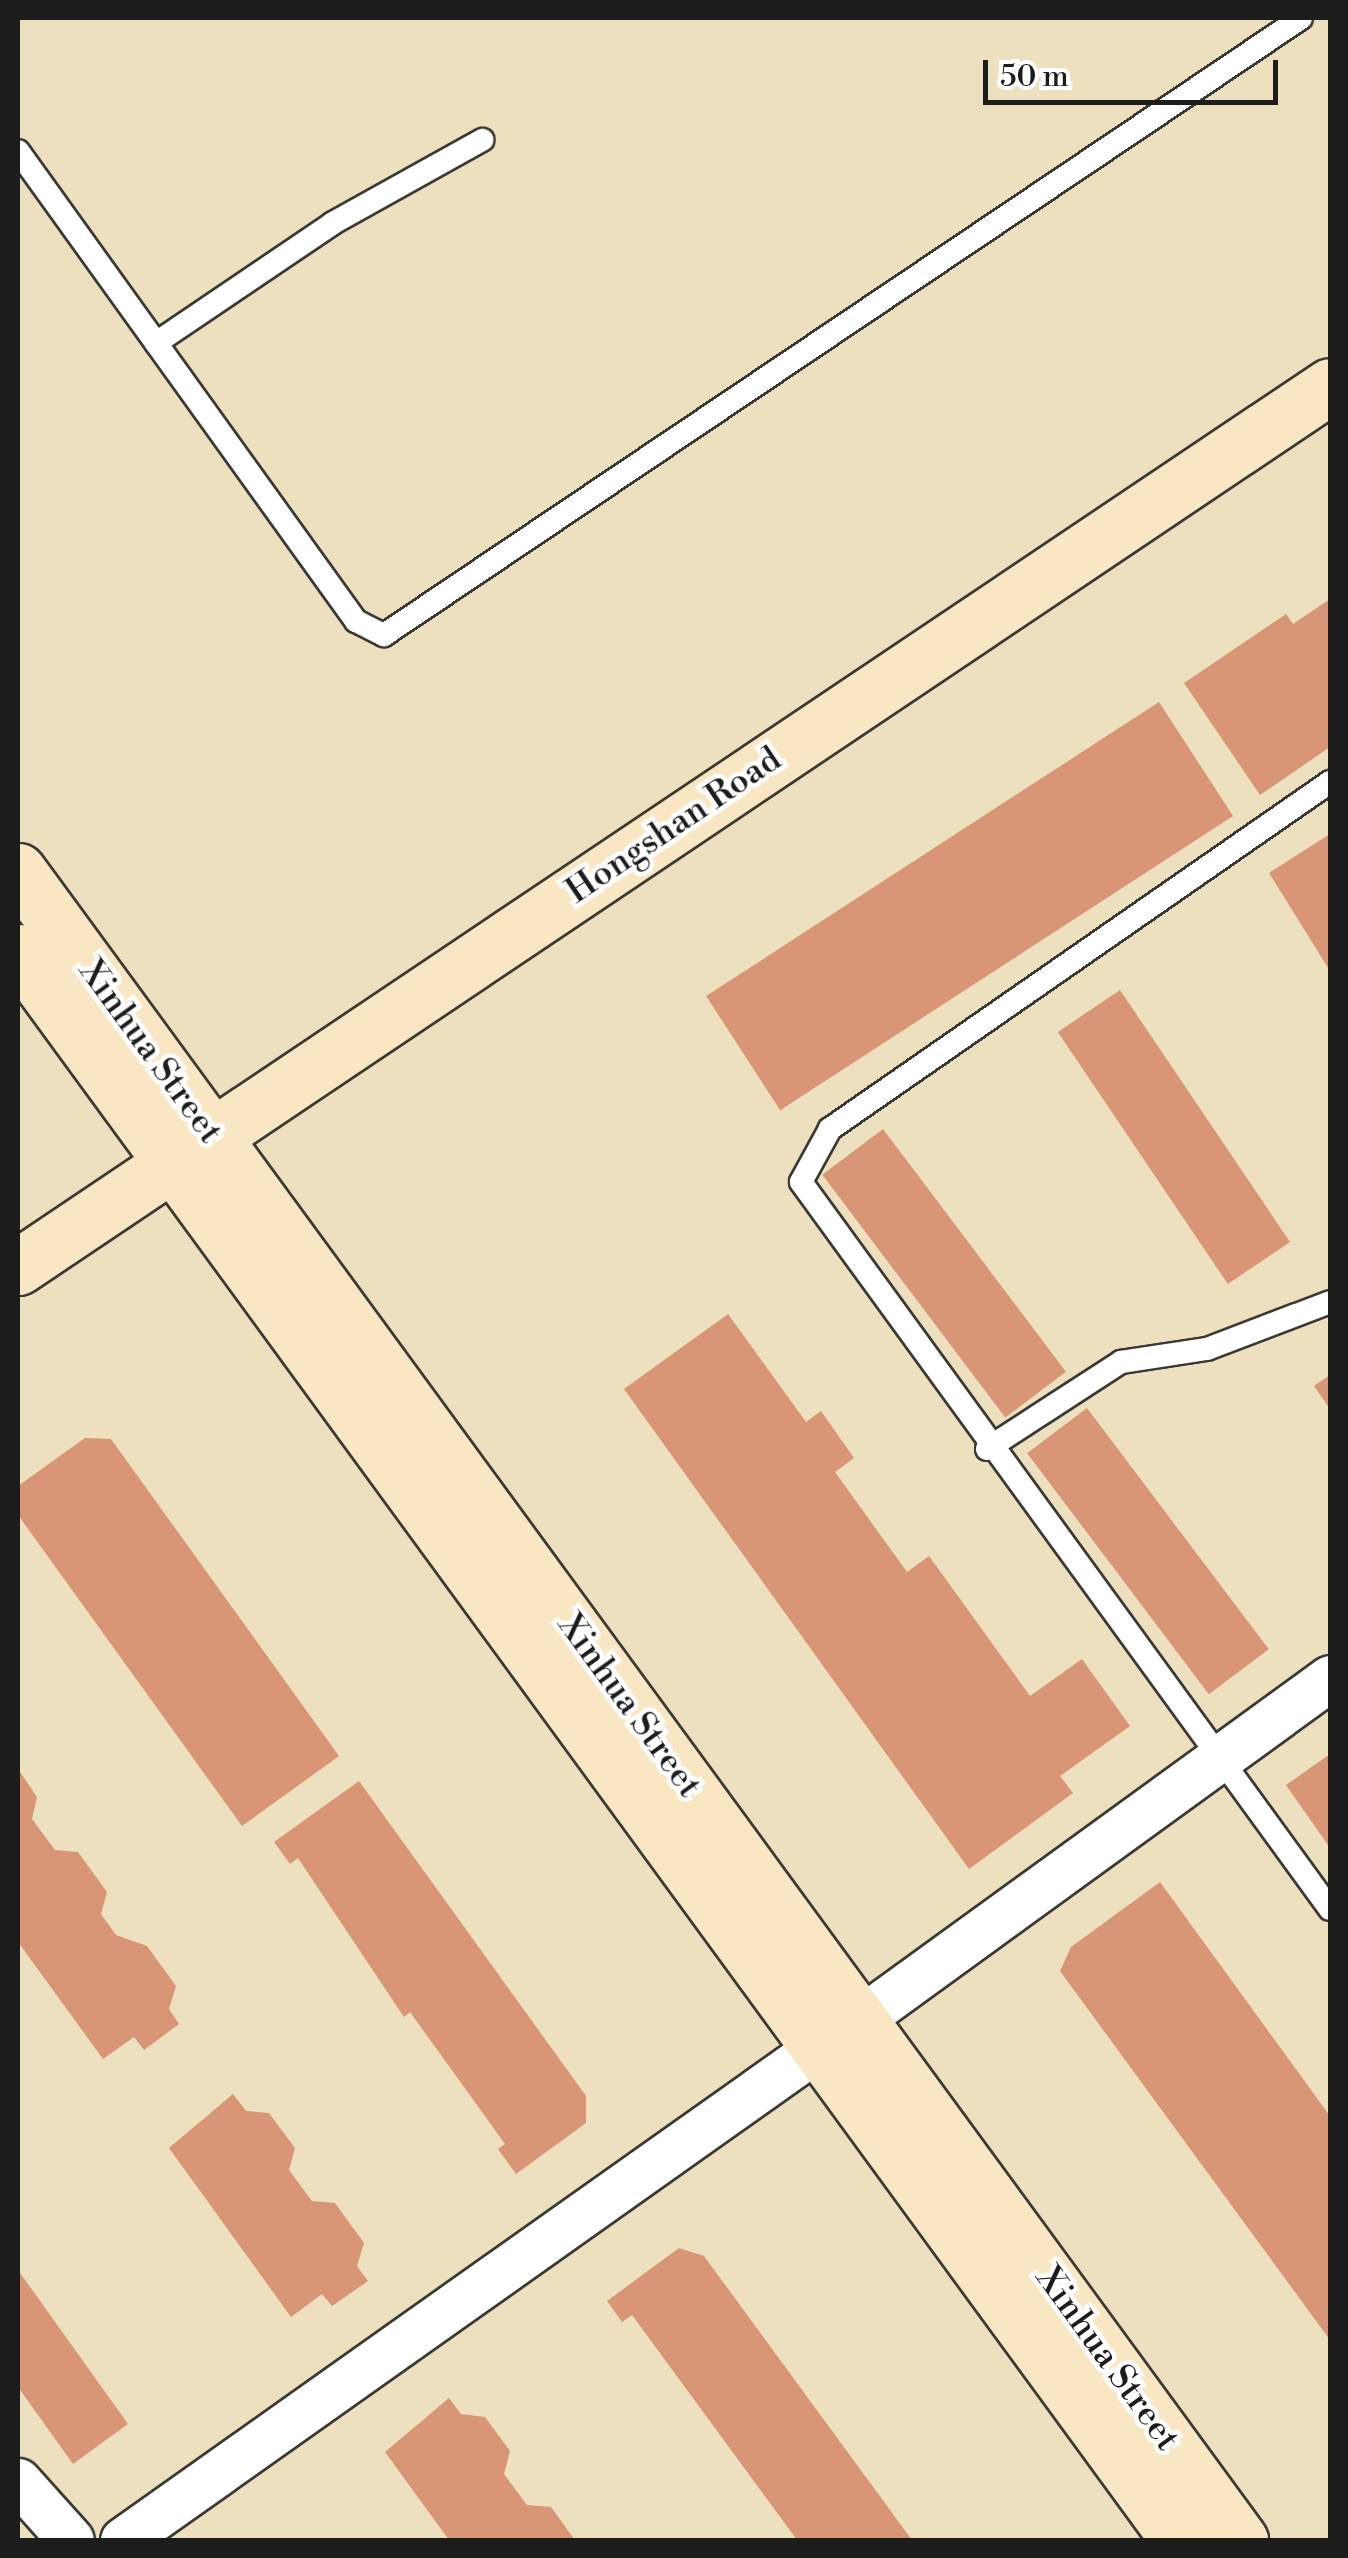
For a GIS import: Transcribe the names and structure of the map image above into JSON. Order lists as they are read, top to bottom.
{
  "streets": {
    "main road": ["Hongshan Road", "Xinhua Street"]
  },
  "crossings": [
    ["Hongshan Road", "Xinhua Street"]
  ],
  "scale_bar": "50 m"
}
